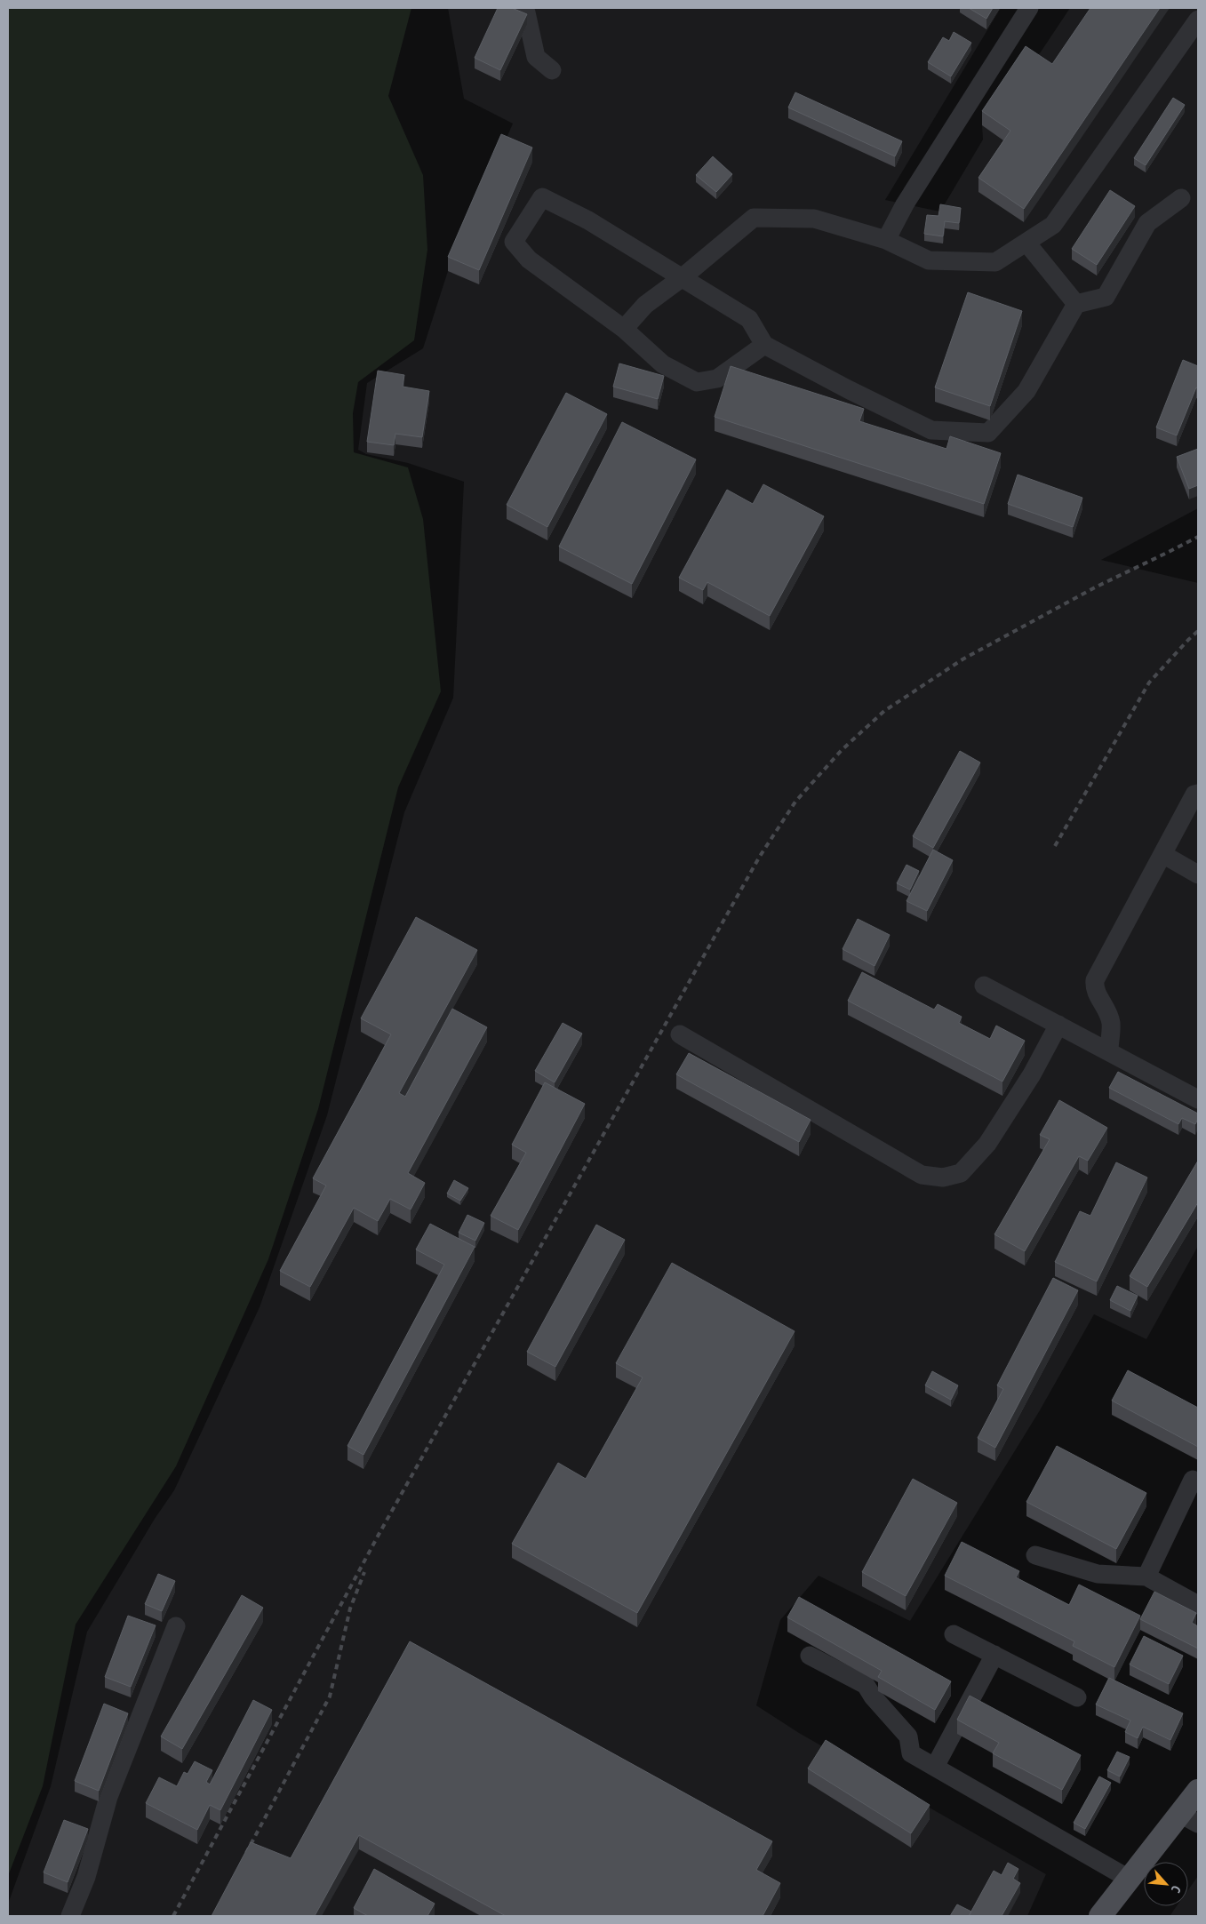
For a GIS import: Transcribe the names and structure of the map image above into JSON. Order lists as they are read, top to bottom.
{
  "north": "bottom right"
}
